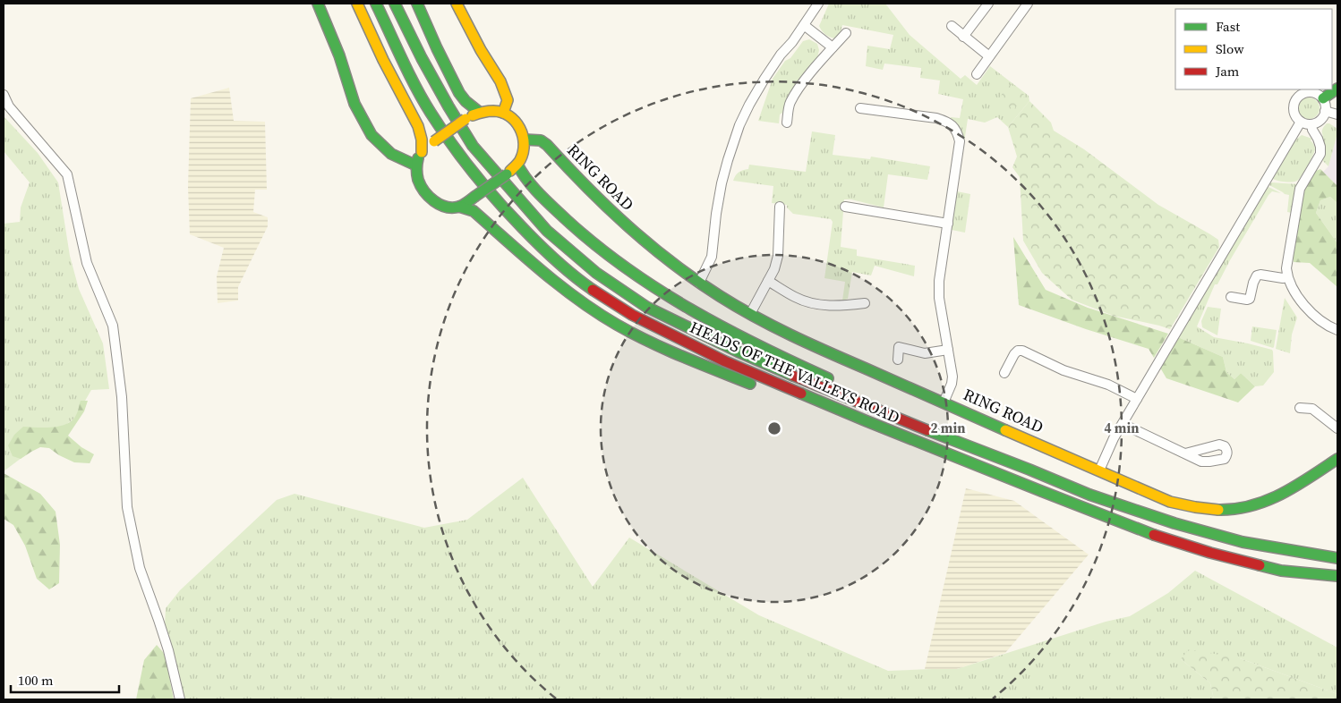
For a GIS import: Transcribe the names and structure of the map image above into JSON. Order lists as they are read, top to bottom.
{
  "streets": {
    "main road": ["RING ROAD", "HEADS OF THE VALLEYS ROAD"]
  },
  "legend": ["Fast", "Slow", "Jam"],
  "scale_bar": "100 m",
  "rings": ["2 min", "4 min"]
}
